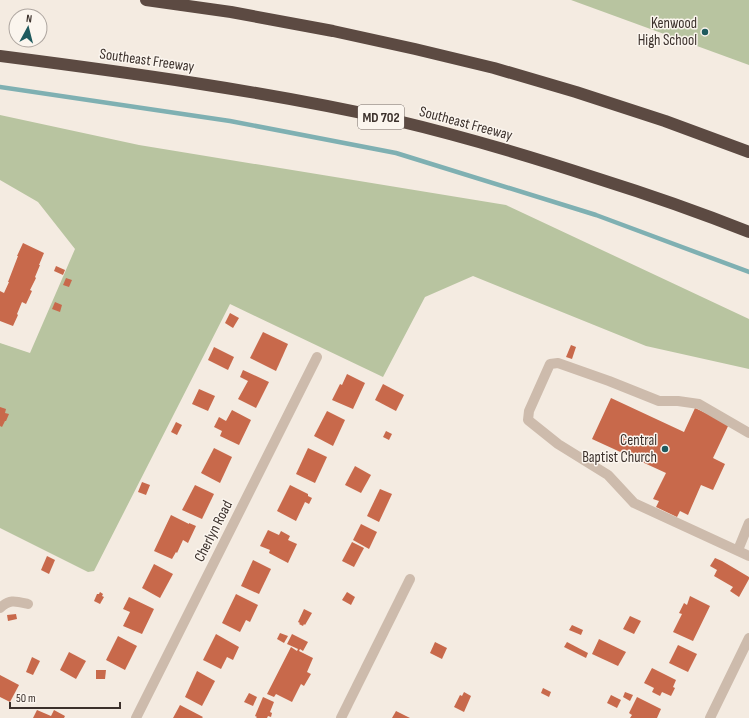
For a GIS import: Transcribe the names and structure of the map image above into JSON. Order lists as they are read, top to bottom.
{
  "streets": {
    "highway": ["Southeast Freeway", "MD 702"],
    "street": ["Cherlyn Road"]
  },
  "places": ["Kenwood High School", "Central Baptist Church"],
  "scale_bar": "50 m",
  "north": "top"
}
